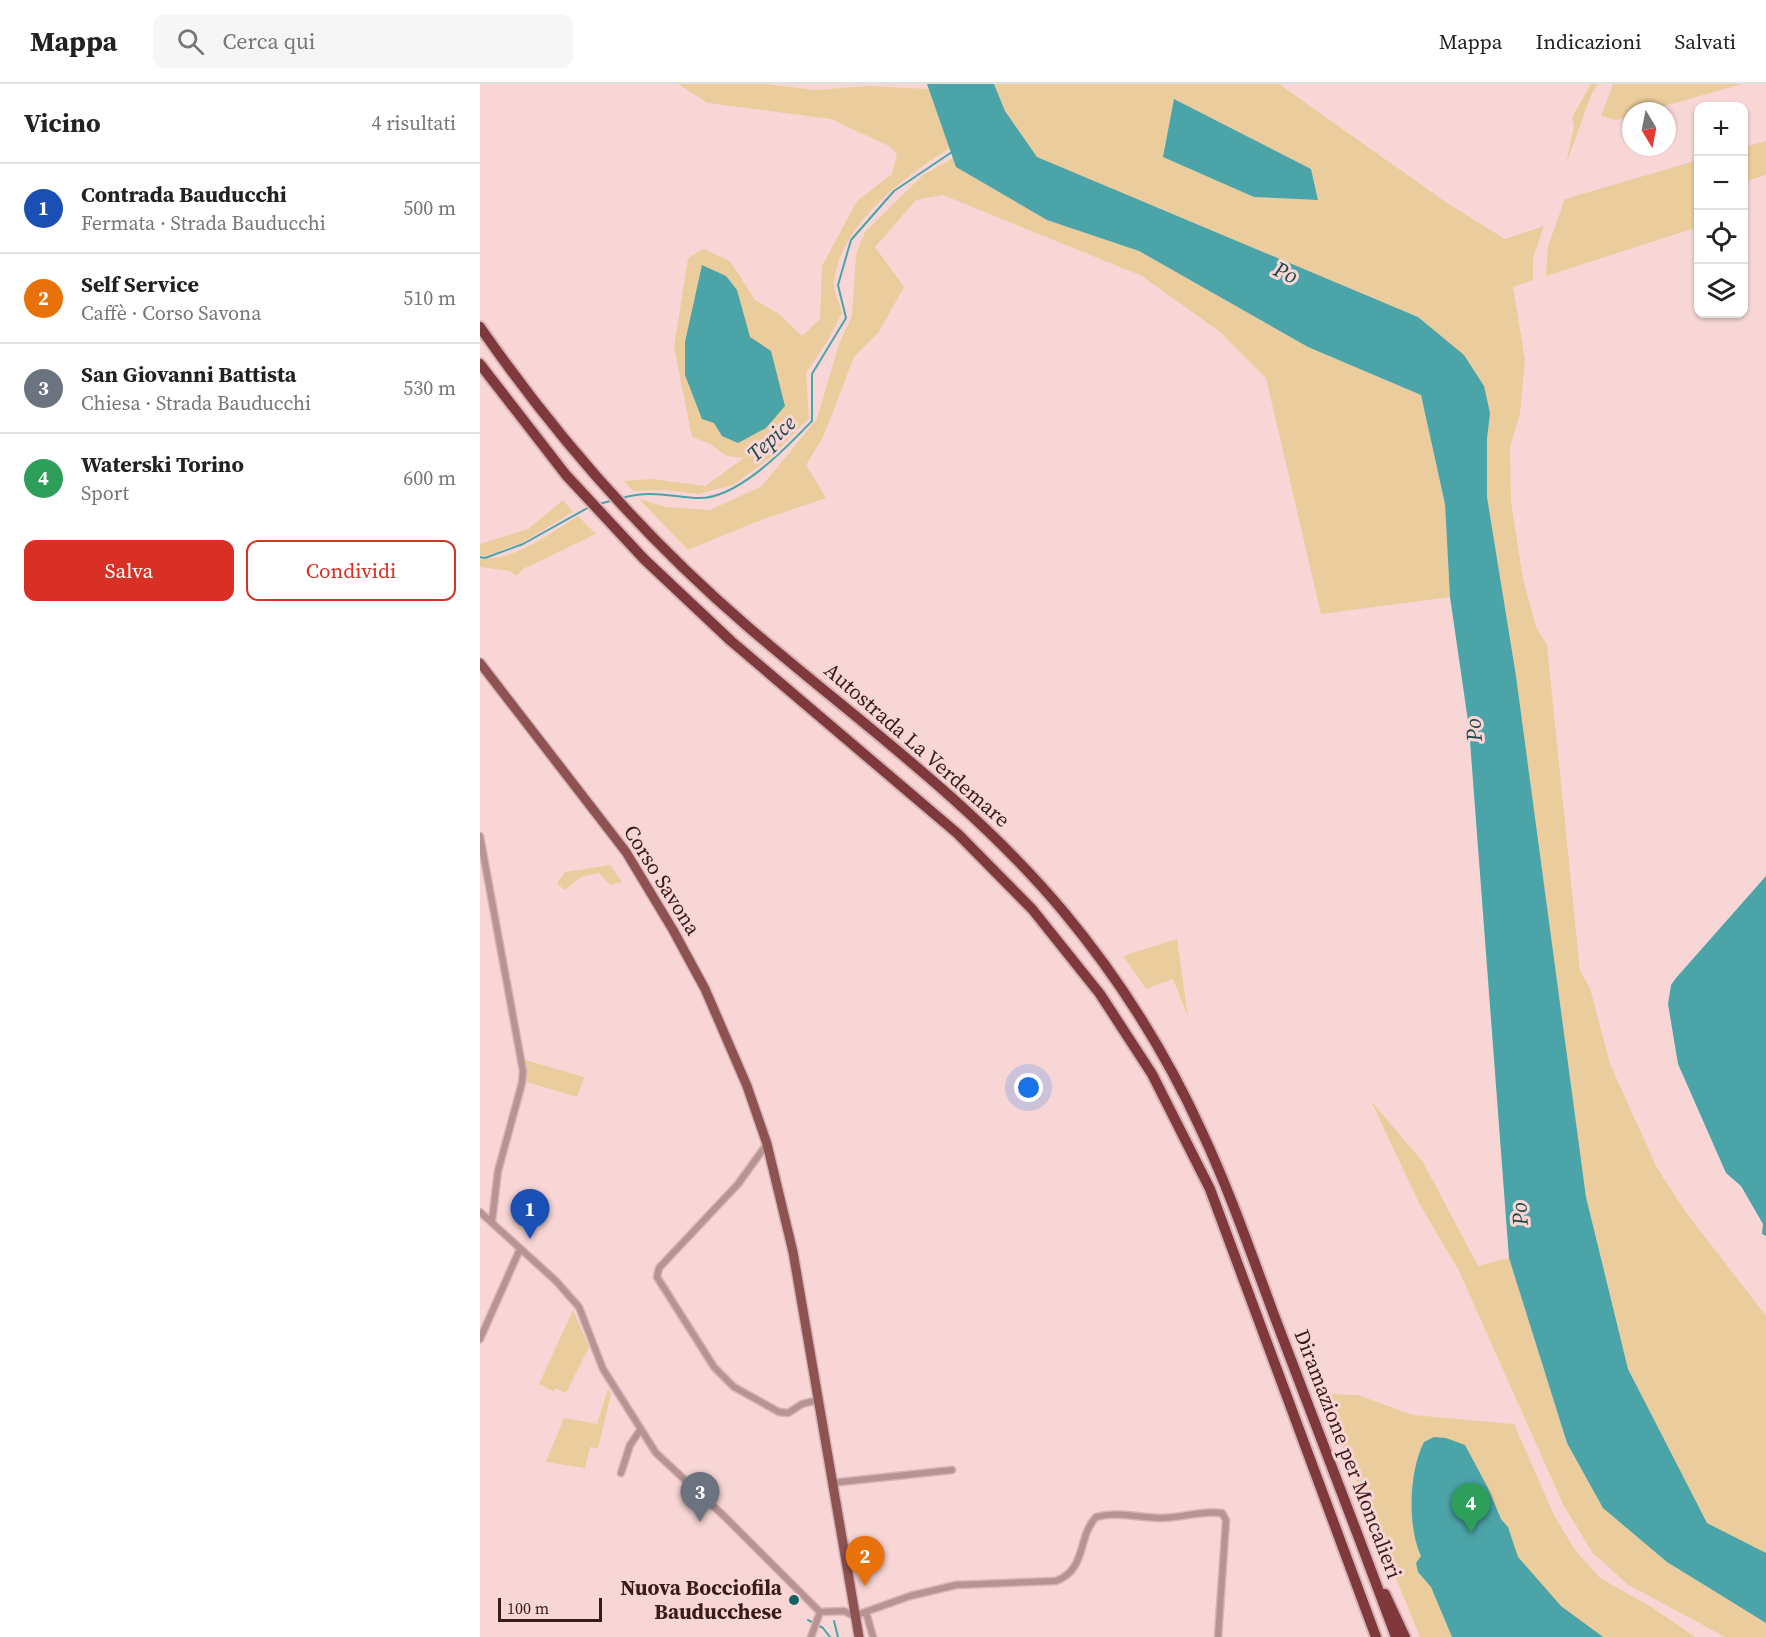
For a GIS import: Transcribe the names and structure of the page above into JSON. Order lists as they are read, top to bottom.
{
  "streets": {
    "highway": ["Autostrada La Verdemare", "Diramazione per Moncalieri"],
    "main road": ["Corso Savona"]
  },
  "crossings": [
    ["Autostrada La Verdemare", "Diramazione per Moncalieri"]
  ],
  "water": ["Po", "Tepice"],
  "places": ["Nuova Bocciofila Bauducchese"],
  "scale_bar": "100 m",
  "north": "bottom",
  "page": {
    "header": "Mappa",
    "search": "Cerca qui",
    "nav": ["Mappa", "Indicazioni", "Salvati"],
    "heading": ["Vicino", "4 risultati"],
    "map_buttons": ["+", "−"],
    "list": [
      {
        "mark": "1",
        "name": "Contrada Bauducchi",
        "note": "Fermata · Strada Bauducchi",
        "value": "500 m"
      },
      {
        "mark": "2",
        "name": "Self Service",
        "note": "Caffè · Corso Savona",
        "value": "510 m"
      },
      {
        "mark": "3",
        "name": "San Giovanni Battista",
        "note": "Chiesa · Strada Bauducchi",
        "value": "530 m"
      },
      {
        "mark": "4",
        "name": "Waterski Torino",
        "note": "Sport",
        "value": "600 m"
      }
    ],
    "buttons": ["Salva", "Condividi"],
    "pins": [
      "1",
      "3",
      "4",
      "2"
    ],
    "scale": "100 m"
  }
}
